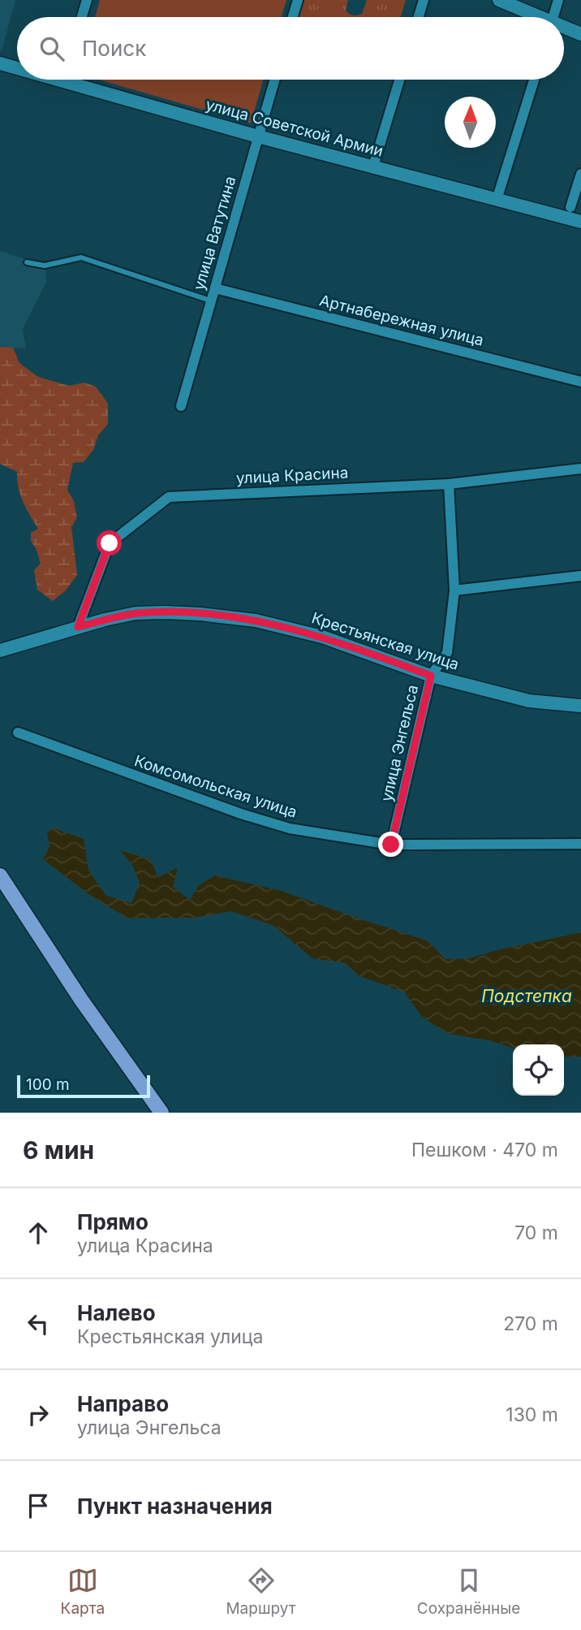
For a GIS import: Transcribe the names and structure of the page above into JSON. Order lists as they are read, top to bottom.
{
  "streets": {
    "street": [
      "улица Советской Армии",
      "улица Ватутина",
      "Артнабережная улица",
      "улица Красина",
      "Крестьянская улица",
      "улица Энгельса",
      "Комсомольская улица"
    ]
  },
  "crossings": [
    ["улица Советской Армии", "улица Ватутина"],
    ["улица Ватутина", "Артнабережная улица"],
    ["улица Красина", "Крестьянская улица"],
    ["улица Красина", "улица Энгельса"],
    ["Крестьянская улица", "улица Энгельса"],
    ["улица Энгельса", "Комсомольская улица"]
  ],
  "water": ["Подстепка"],
  "scale_bar": "100 m",
  "north": "top",
  "page": {
    "search": "Поиск",
    "scale": "100 m",
    "heading": ["6 мин", "Пешком · 470 m"],
    "list": [
      ["Прямо", "улица Красина", "70 m"],
      ["Налево", "Крестьянская улица", "270 m"],
      ["Направо", "улица Энгельса", "130 m"],
      "Пункт назначения"
    ],
    "nav": ["Карта", "Маршрут", "Сохранённые"]
  }
}
